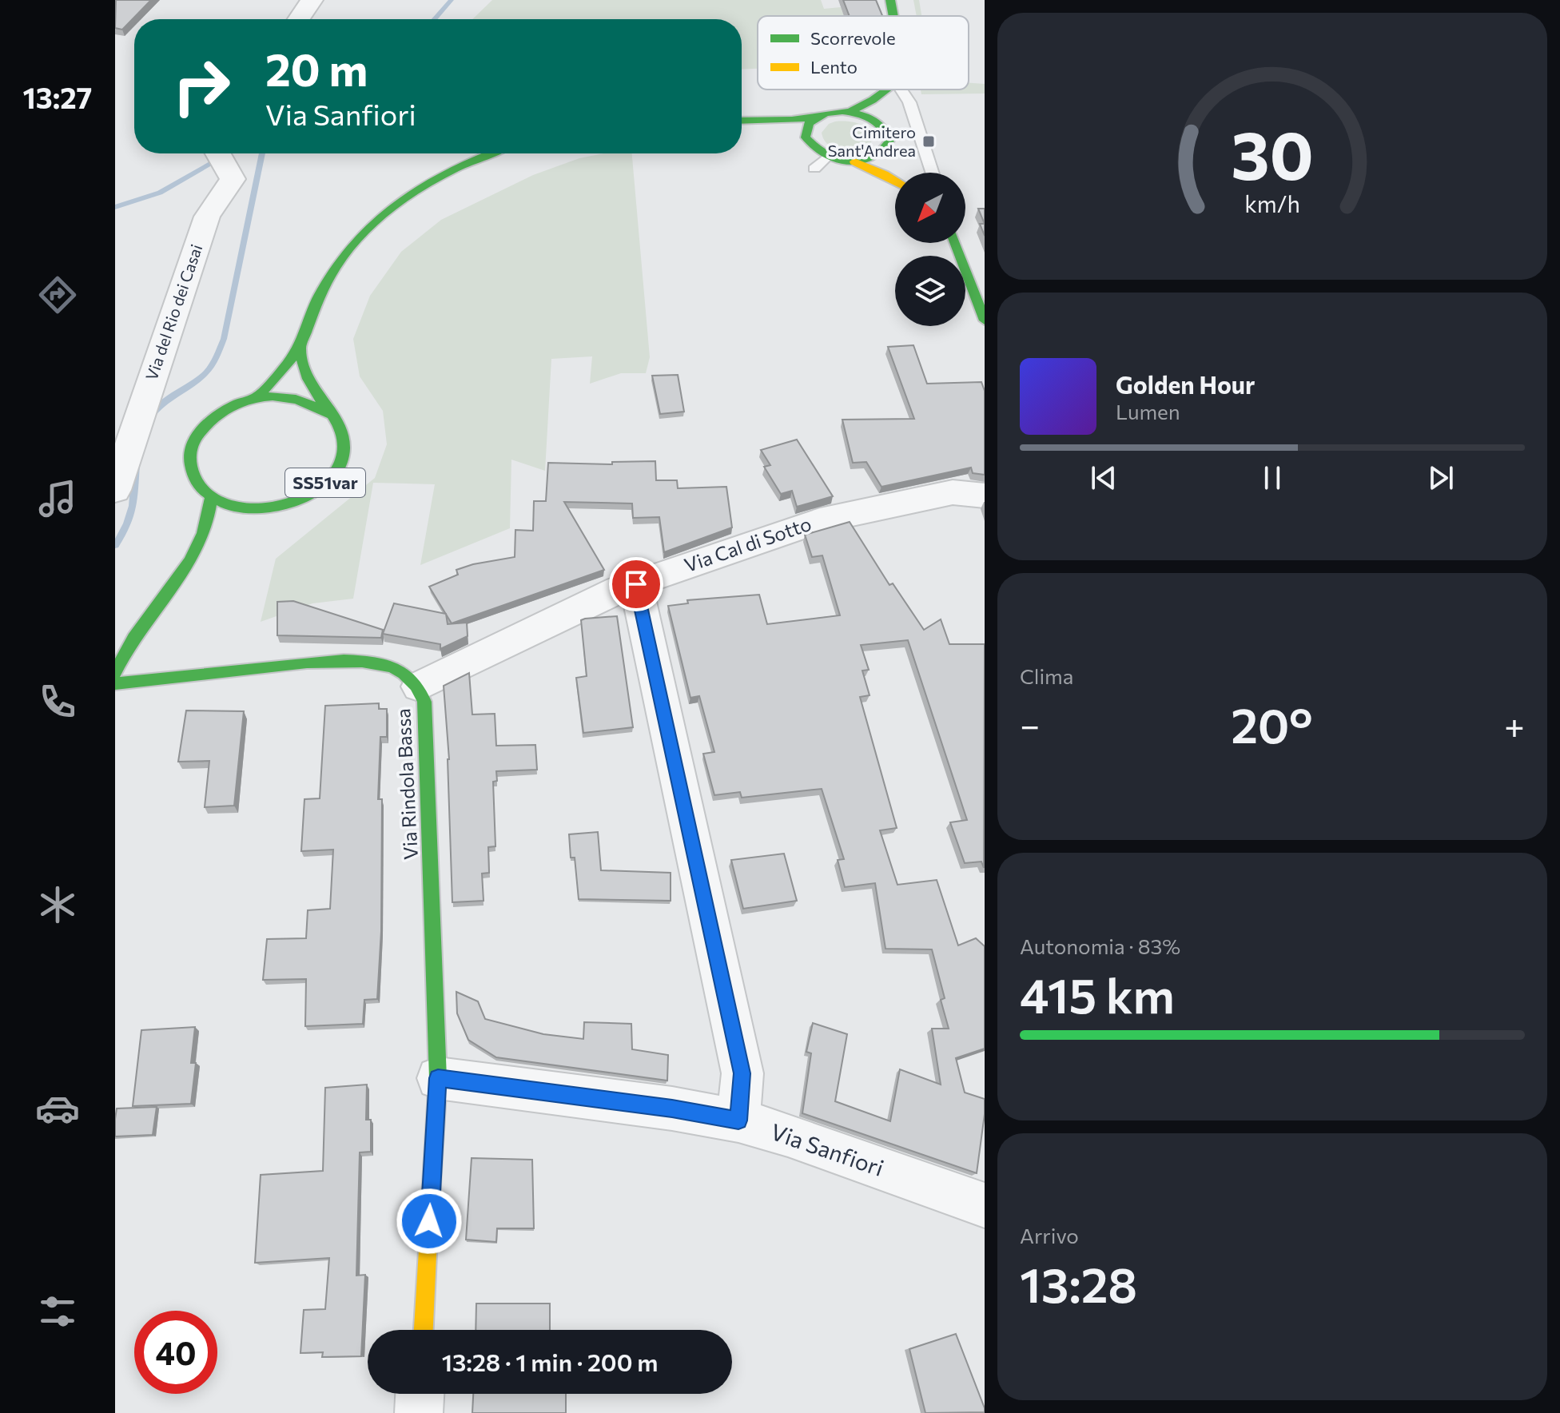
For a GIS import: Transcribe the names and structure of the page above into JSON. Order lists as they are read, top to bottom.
{
  "streets": {
    "main road": ["SS51var", "Via Rindola Bassa"],
    "street": ["Via del Rio dei Casai", "Via Cal di Sotto", "Via Sanfiori"]
  },
  "crossings": [
    ["Via Cal di Sotto", "Via Rindola Bassa"],
    ["Via Rindola Bassa", "Via Sanfiori"]
  ],
  "places": {
    "transit": ["Cimitero Sant'Andrea"]
  },
  "legend": ["Scorrevole", "Lento"],
  "north": "bottom left",
  "page": {
    "tabs": "13:27",
    "turn": ["20 m", "Via Sanfiori"],
    "song": ["Golden Hour", "Lumen"],
    "tile": [
      "Clima",
      ["Autonomia · 83%", "415 km"],
      ["Arrivo", "13:28"]
    ],
    "heat": ["−", "20°", "+"],
    "limit": "40",
    "trip": "13:28 · 1 min · 200 m",
    "gauge": ["30", "km/h"]
  }
}
